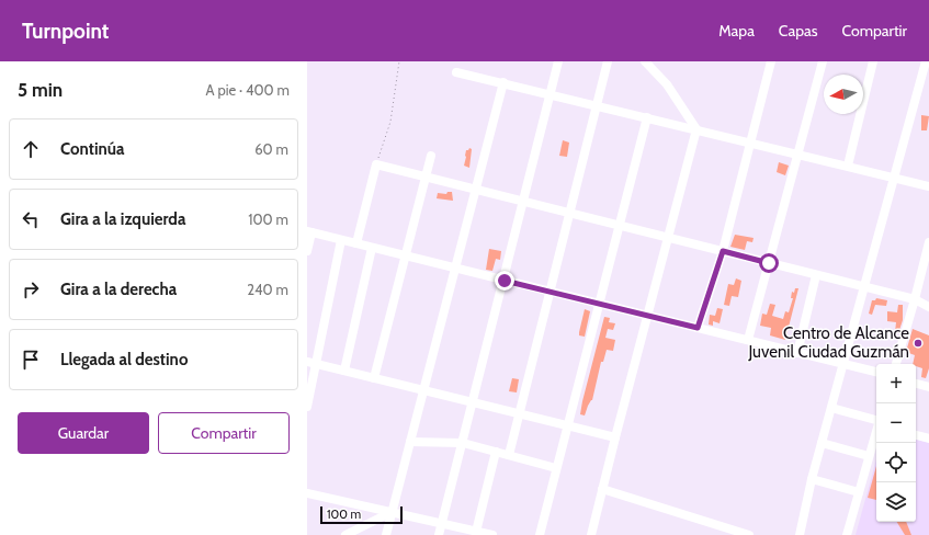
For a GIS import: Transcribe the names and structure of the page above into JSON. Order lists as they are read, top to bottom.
{
  "places": ["Centro de Alcance Juvenil Ciudad Guzmán"],
  "scale_bar": "100 m",
  "north": "left",
  "page": {
    "header": "Turnpoint",
    "nav": ["Mapa", "Capas", "Compartir"],
    "heading": ["5 min", "A pie · 400 m"],
    "list": [
      ["Continúa", "60 m"],
      ["Gira a la izquierda", "100 m"],
      ["Gira a la derecha", "240 m"],
      "Llegada al destino"
    ],
    "map_buttons": ["+", "−"],
    "buttons": ["Guardar", "Compartir"],
    "scale": "100 m"
  }
}
